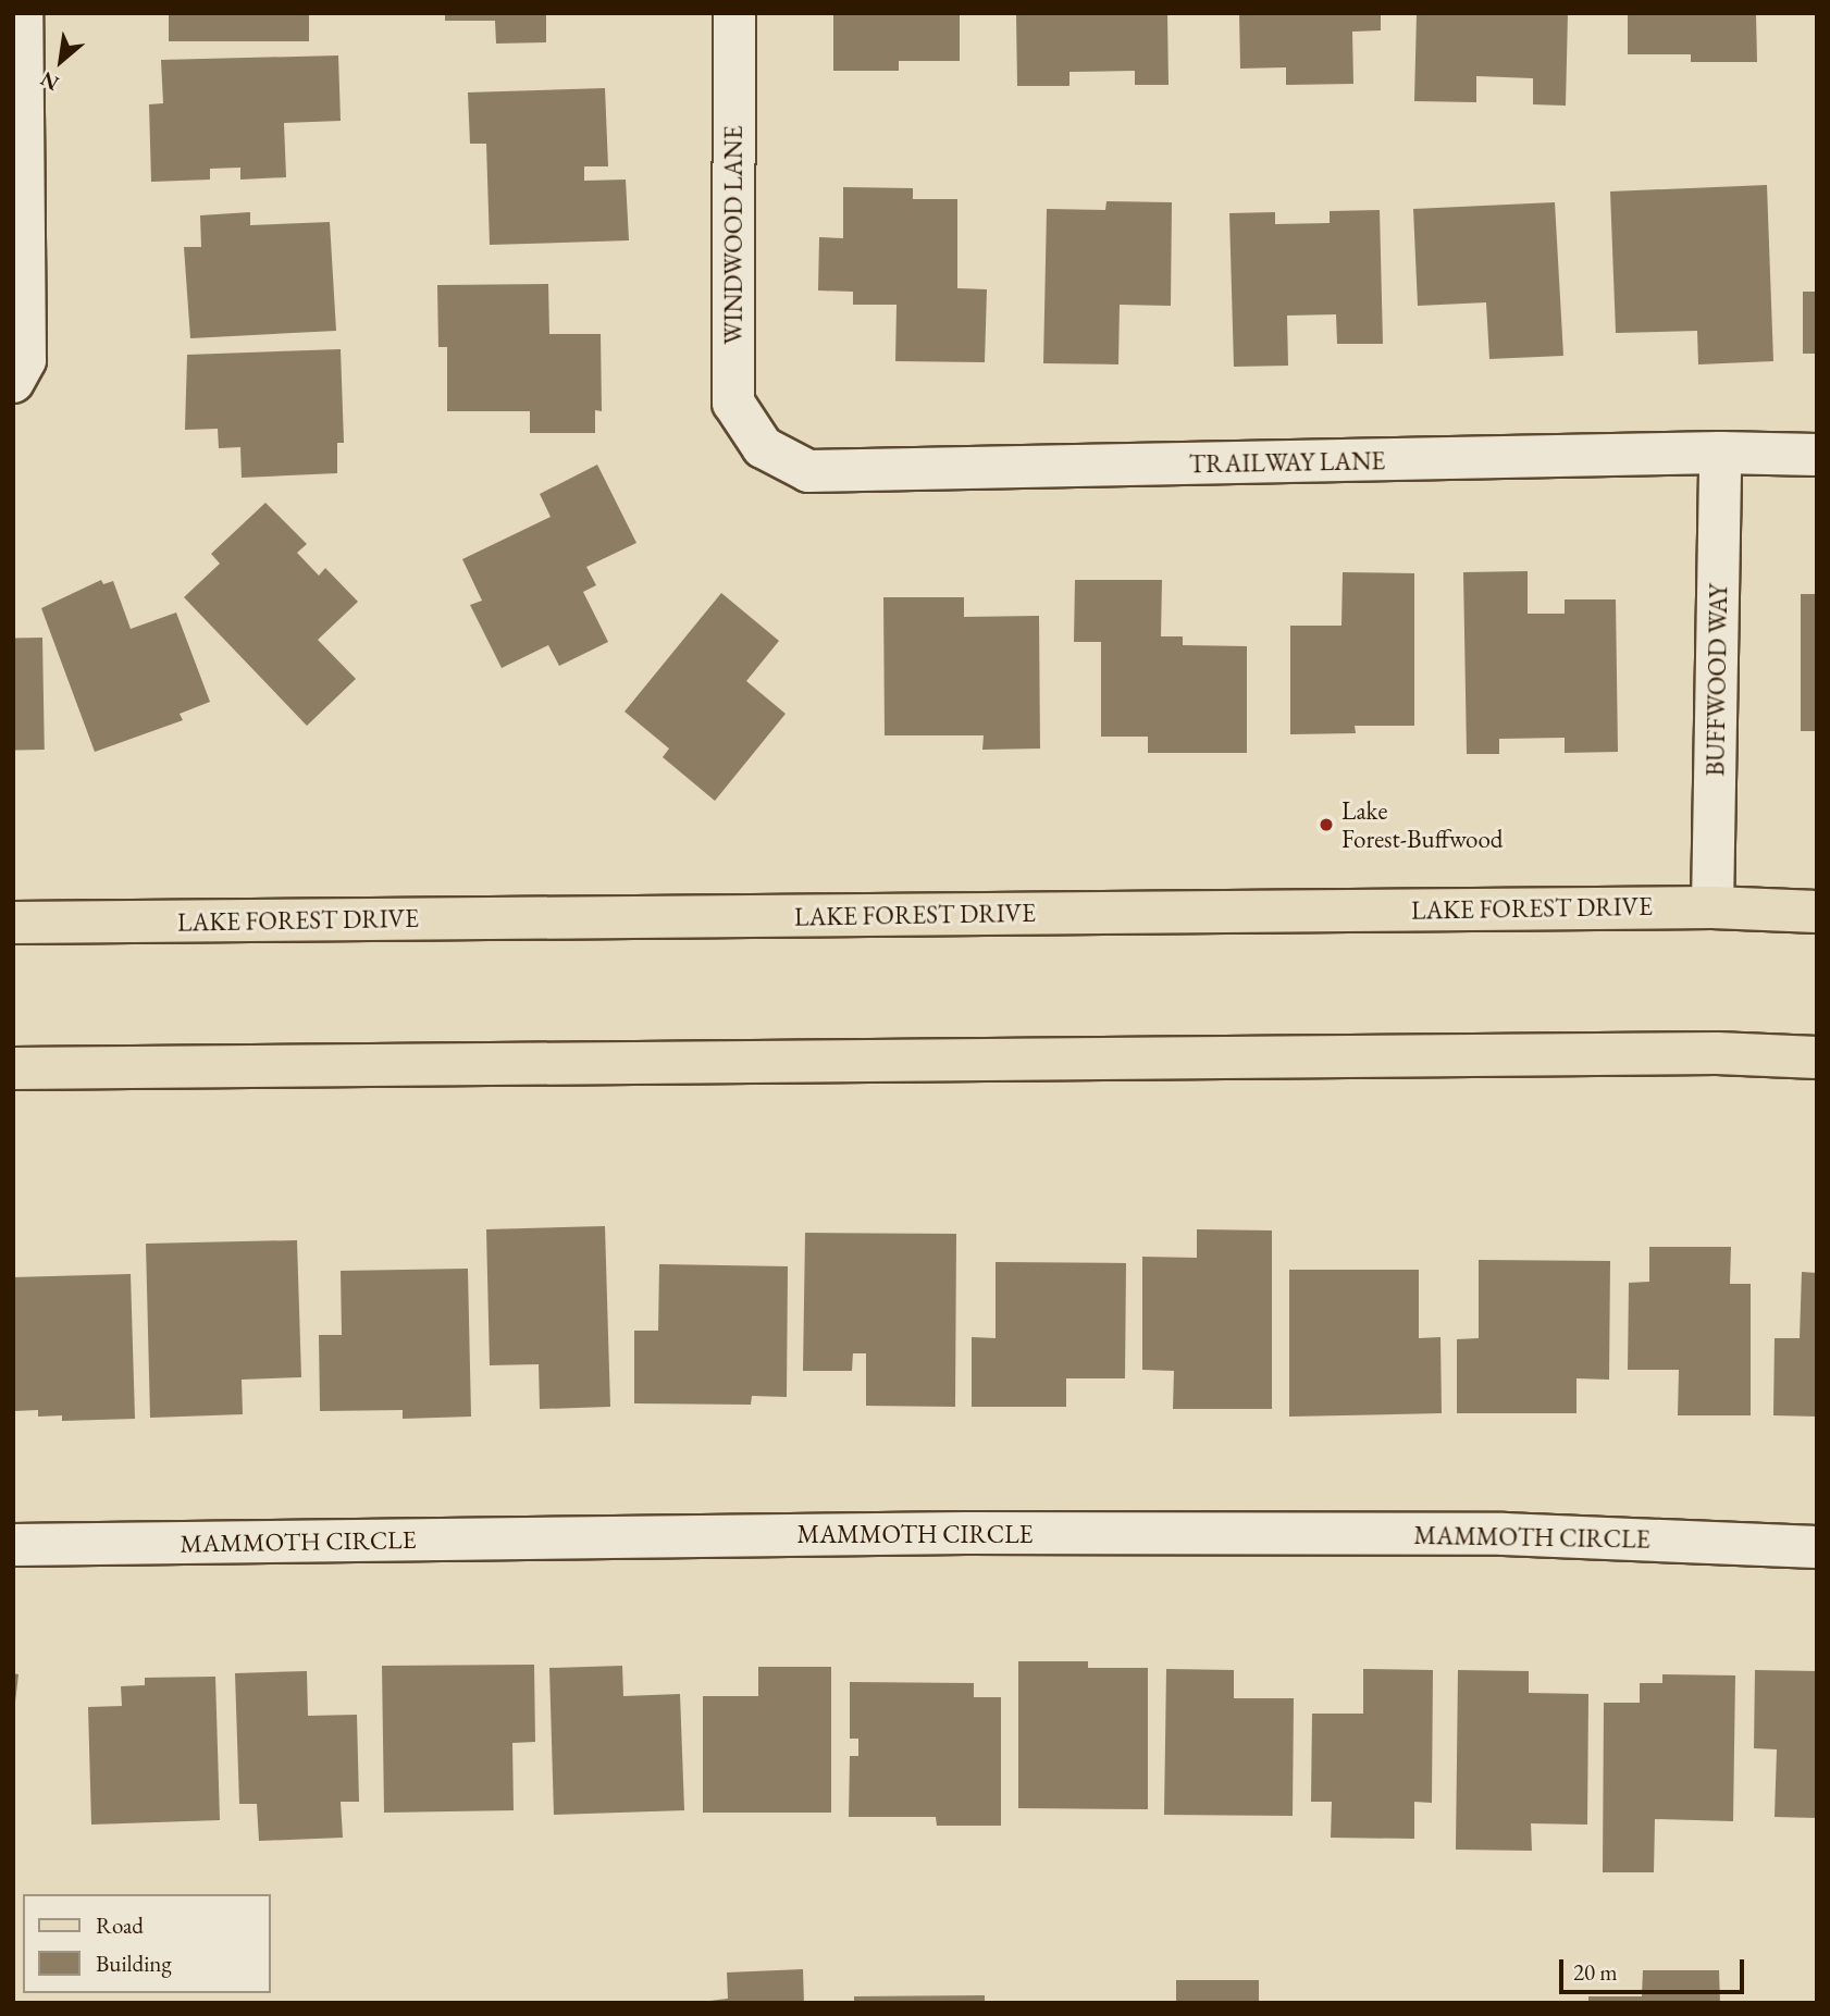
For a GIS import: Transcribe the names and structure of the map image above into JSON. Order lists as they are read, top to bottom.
{
  "streets": {
    "main road": ["LAKE FOREST DRIVE"],
    "street": [
      "WINDWOOD LANE",
      "TRAILWAY LANE",
      "BUFFWOOD WAY",
      "MAMMOTH CIRCLE"
    ]
  },
  "crossings": [
    ["WINDWOOD LANE", "TRAILWAY LANE"],
    ["TRAILWAY LANE", "BUFFWOOD WAY"],
    ["BUFFWOOD WAY", "LAKE FOREST DRIVE"]
  ],
  "places": ["Lake Forest-Buffwood"],
  "legend": ["Road", "Building"],
  "scale_bar": "20 m",
  "north": "bottom left"
}
